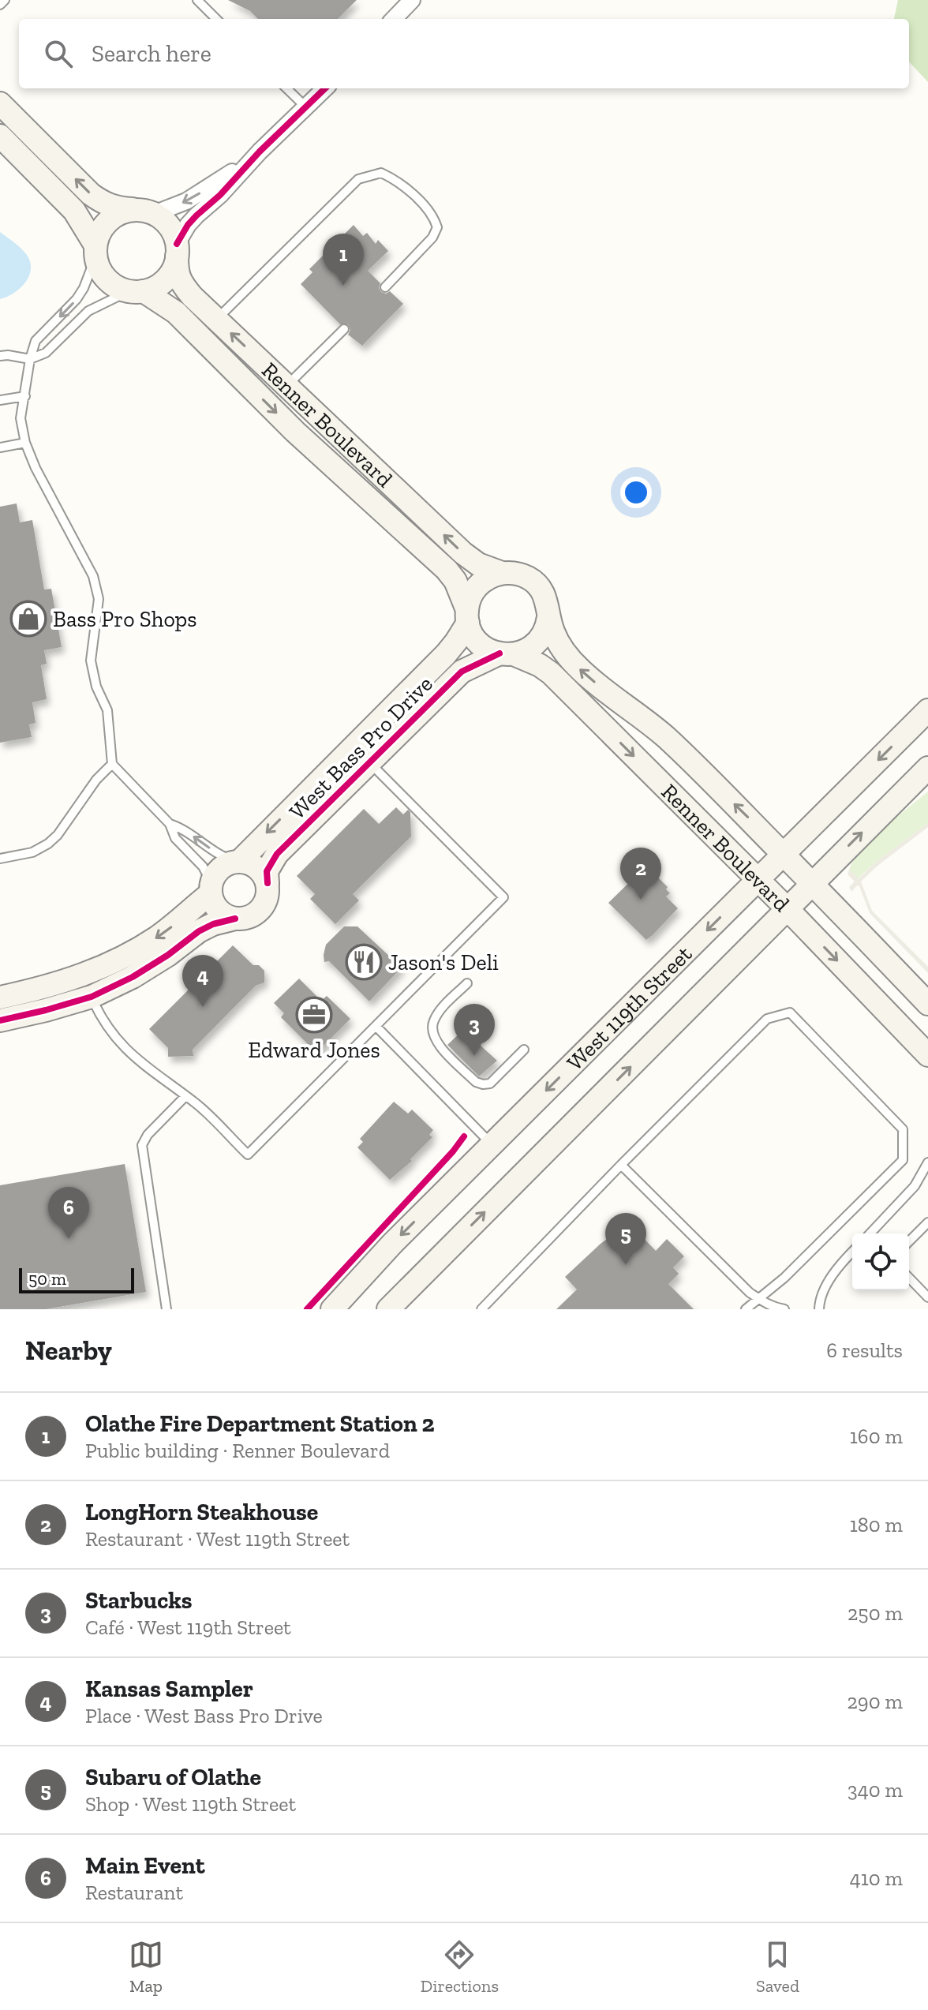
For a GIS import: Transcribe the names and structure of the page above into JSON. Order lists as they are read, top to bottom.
{
  "streets": {
    "main road": ["Renner Boulevard", "West Bass Pro Drive", "West 119th Street"]
  },
  "crossings": [
    ["Renner Boulevard", "West Bass Pro Drive"],
    ["Renner Boulevard", "West 119th Street"]
  ],
  "places": {
    "shop": ["Bass Pro Shops"],
    "restaurant": ["Jason's Deli"],
    "office": ["Edward Jones"]
  },
  "scale_bar": "50 m",
  "page": {
    "search": "Search here",
    "pins": [
      "1",
      "2",
      "4",
      "3",
      "6",
      "5"
    ],
    "scale": "50 m",
    "heading": ["Nearby", "6 results"],
    "list": [
      {
        "mark": "1",
        "name": "Olathe Fire Department Station 2",
        "note": "Public building · Renner Boulevard",
        "value": "160 m"
      },
      {
        "mark": "2",
        "name": "LongHorn Steakhouse",
        "note": "Restaurant · West 119th Street",
        "value": "180 m"
      },
      {
        "mark": "3",
        "name": "Starbucks",
        "note": "Café · West 119th Street",
        "value": "250 m"
      },
      {
        "mark": "4",
        "name": "Kansas Sampler",
        "note": "Place · West Bass Pro Drive",
        "value": "290 m"
      },
      {
        "mark": "5",
        "name": "Subaru of Olathe",
        "note": "Shop · West 119th Street",
        "value": "340 m"
      },
      {
        "mark": "6",
        "name": "Main Event",
        "note": "Restaurant",
        "value": "410 m"
      }
    ],
    "nav": ["Map", "Directions", "Saved"]
  }
}
